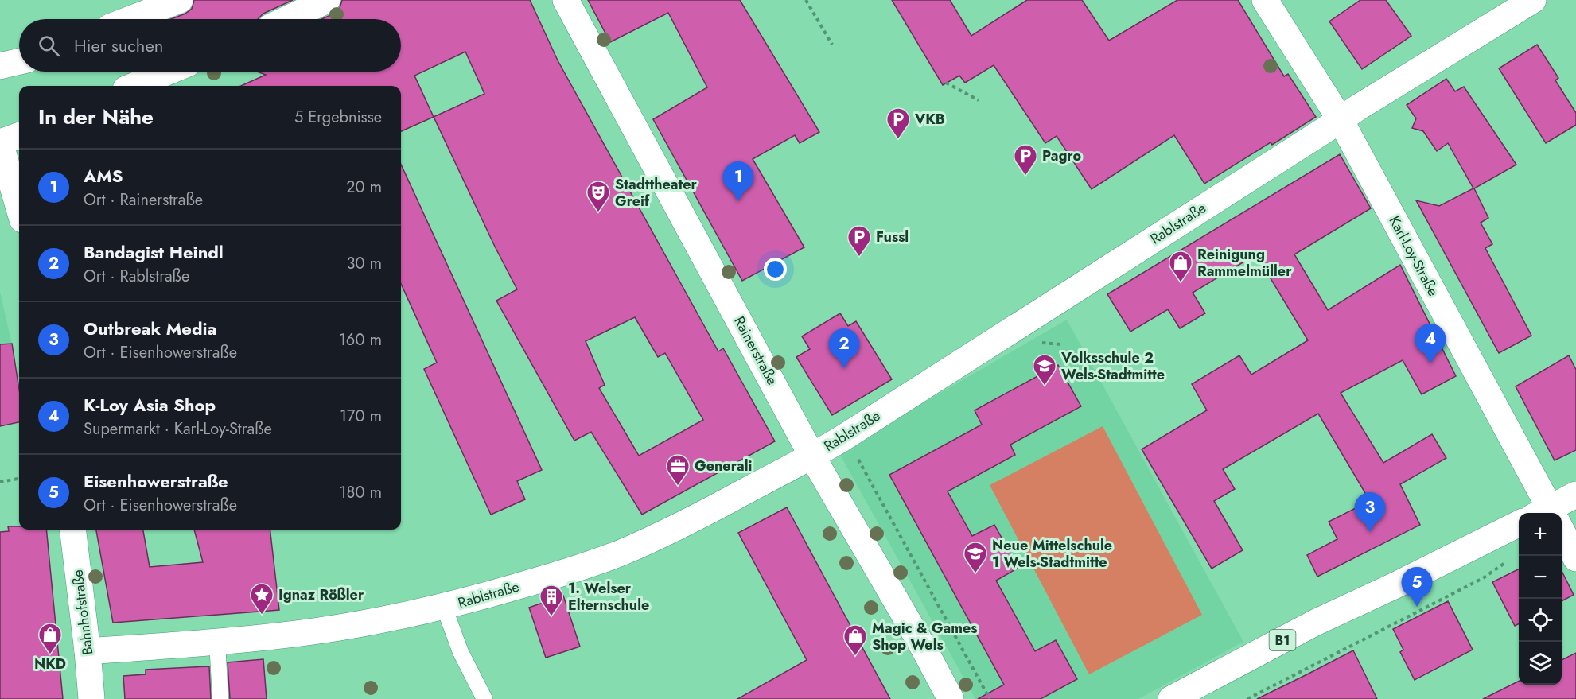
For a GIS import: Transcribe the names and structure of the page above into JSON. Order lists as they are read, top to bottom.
{
  "streets": {
    "street": [
      "Rablstraße",
      "Karl-Loy-Straße",
      "Rainerstraße",
      "Bahnhofstraße",
      "B1"
    ]
  },
  "crossings": [
    ["Rablstraße", "Karl-Loy-Straße"],
    ["Rablstraße", "Rainerstraße"],
    ["Rablstraße", "Bahnhofstraße"]
  ],
  "places": {
    "parking": ["VKB", "Pagro", "Fussl"],
    "theatre": ["Stadttheater Greif"],
    "shop": ["Reinigung Rammelmüller", "NKD", "Magic & Games Shop Wels"],
    "school or university": ["Volksschule 2 Wels-Stadtmitte", "Neue Mittelschule 1 Wels-Stadtmitte"],
    "office": ["Generali"],
    "place": ["Ignaz Rößler"],
    "building": ["1. Welser Elternschule"]
  },
  "page": {
    "search": "Hier suchen",
    "heading": ["In der Nähe", "5 Ergebnisse"],
    "list": [
      {
        "mark": "1",
        "name": "AMS",
        "note": "Ort · Rainerstraße",
        "value": "20 m"
      },
      {
        "mark": "2",
        "name": "Bandagist Heindl",
        "note": "Ort · Rablstraße",
        "value": "30 m"
      },
      {
        "mark": "3",
        "name": "Outbreak Media",
        "note": "Ort · Eisenhowerstraße",
        "value": "160 m"
      },
      {
        "mark": "4",
        "name": "K-Loy Asia Shop",
        "note": "Supermarkt · Karl-Loy-Straße",
        "value": "170 m"
      },
      {
        "mark": "5",
        "name": "Eisenhowerstraße",
        "note": "Ort · Eisenhowerstraße",
        "value": "180 m"
      }
    ],
    "pins": [
      "1",
      "4",
      "2",
      "3",
      "5"
    ],
    "map_buttons": ["+", "−"]
  }
}
